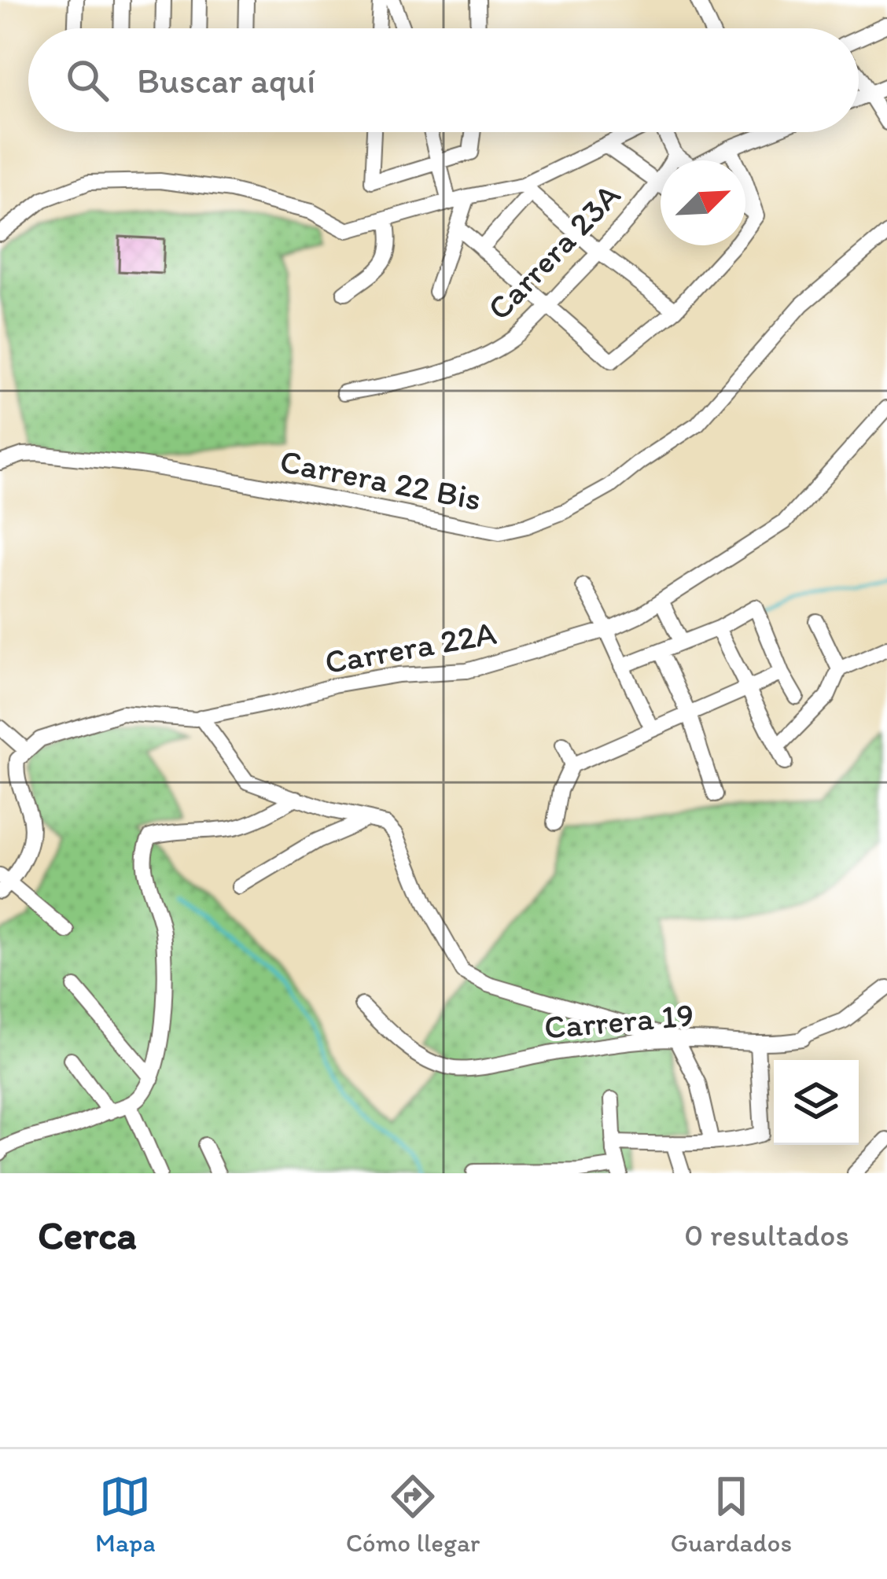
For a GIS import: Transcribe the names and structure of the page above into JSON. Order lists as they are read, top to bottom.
{
  "streets": {
    "street": [
      "Carrera 23A",
      "Carrera 22 Bis",
      "Carrera 22A",
      "Carrera 19"
    ]
  },
  "north": "top right",
  "page": {
    "search": "Buscar aquí",
    "heading": ["Cerca", "0 resultados"],
    "nav": ["Mapa", "Cómo llegar", "Guardados"]
  }
}
